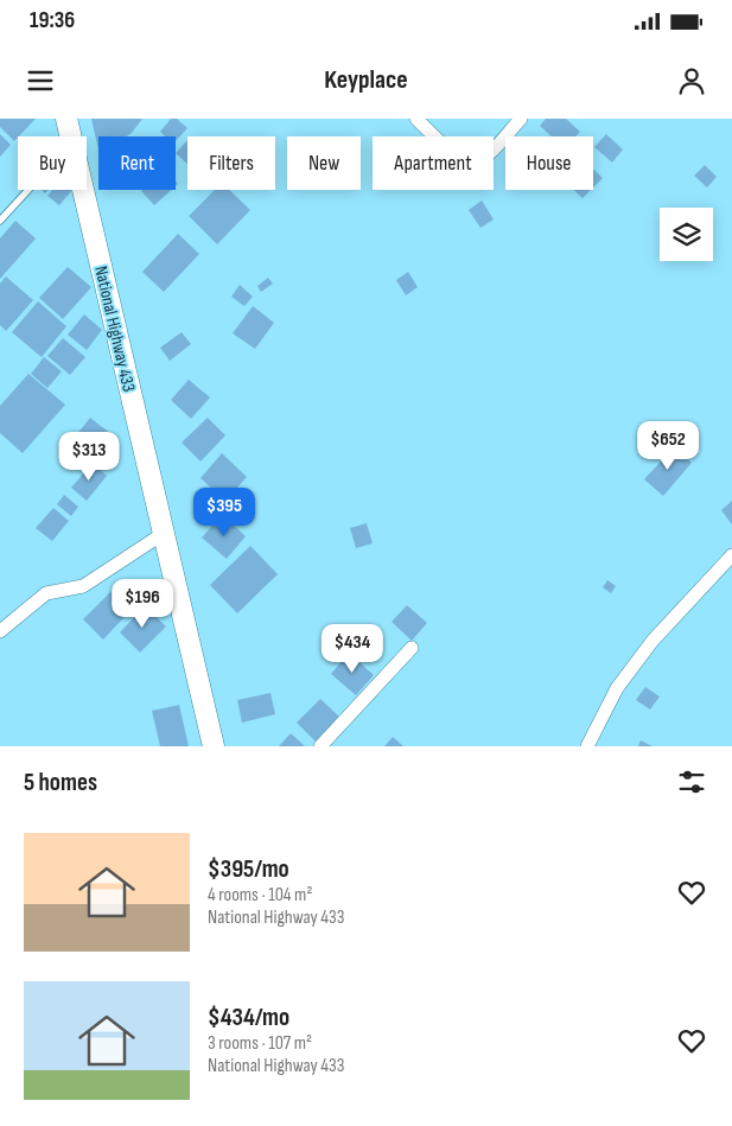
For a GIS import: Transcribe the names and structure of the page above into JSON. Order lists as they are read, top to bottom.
{
  "streets": {
    "main road": ["National Highway 433"]
  },
  "page": {
    "status": "19:36",
    "header": "Keyplace",
    "chip": [
      "Buy",
      "Rent",
      "Filters",
      "New",
      "Apartment",
      "House"
    ],
    "price": [
      "$652",
      "$313",
      "$395",
      "$196",
      "$434"
    ],
    "heading": "5 homes",
    "list": [
      {
        "name": "$395/mo",
        "note": "4 rooms · 104 m² · National Highway 433"
      },
      {
        "name": "$434/mo",
        "note": "3 rooms · 107 m² · National Highway 433"
      }
    ]
  }
}
